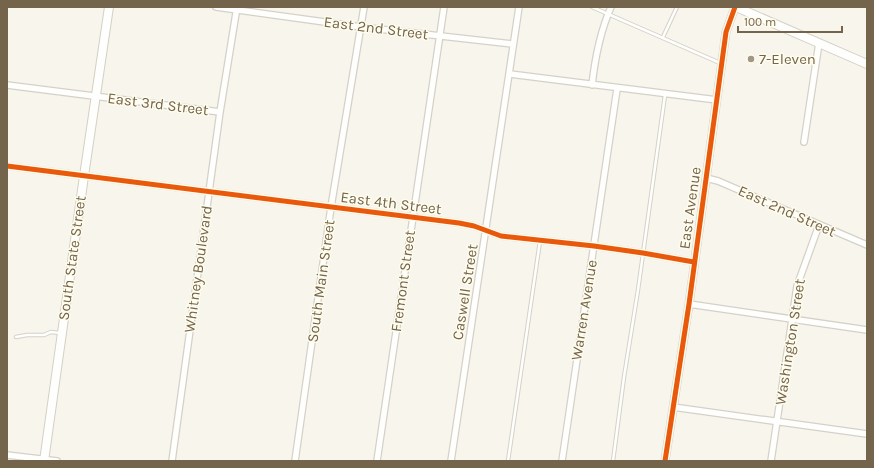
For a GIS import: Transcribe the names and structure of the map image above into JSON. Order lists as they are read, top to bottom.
{
  "streets": {
    "main road": ["South State Street"],
    "street": [
      "East 2nd Street",
      "East 3rd Street",
      "East 4th Street",
      "East Avenue",
      "Whitney Boulevard",
      "South Main Street",
      "Fremont Street",
      "Caswell Street",
      "Warren Avenue",
      "Washington Street"
    ]
  },
  "crossings": [
    ["East 2nd Street", "East Avenue"],
    ["East 2nd Street", "Whitney Boulevard"],
    ["East 2nd Street", "South Main Street"],
    ["East 2nd Street", "Fremont Street"],
    ["East 2nd Street", "Caswell Street"],
    ["East 2nd Street", "Washington Street"],
    ["East 3rd Street", "South State Street"],
    ["East 3rd Street", "Whitney Boulevard"],
    ["East 4th Street", "East Avenue"],
    ["East 4th Street", "South State Street"],
    ["East 4th Street", "Whitney Boulevard"],
    ["East 4th Street", "South Main Street"],
    ["East 4th Street", "Fremont Street"],
    ["East 4th Street", "Caswell Street"],
    ["East 4th Street", "Warren Avenue"]
  ],
  "places": ["7-Eleven"],
  "scale_bar": "100 m"
}
